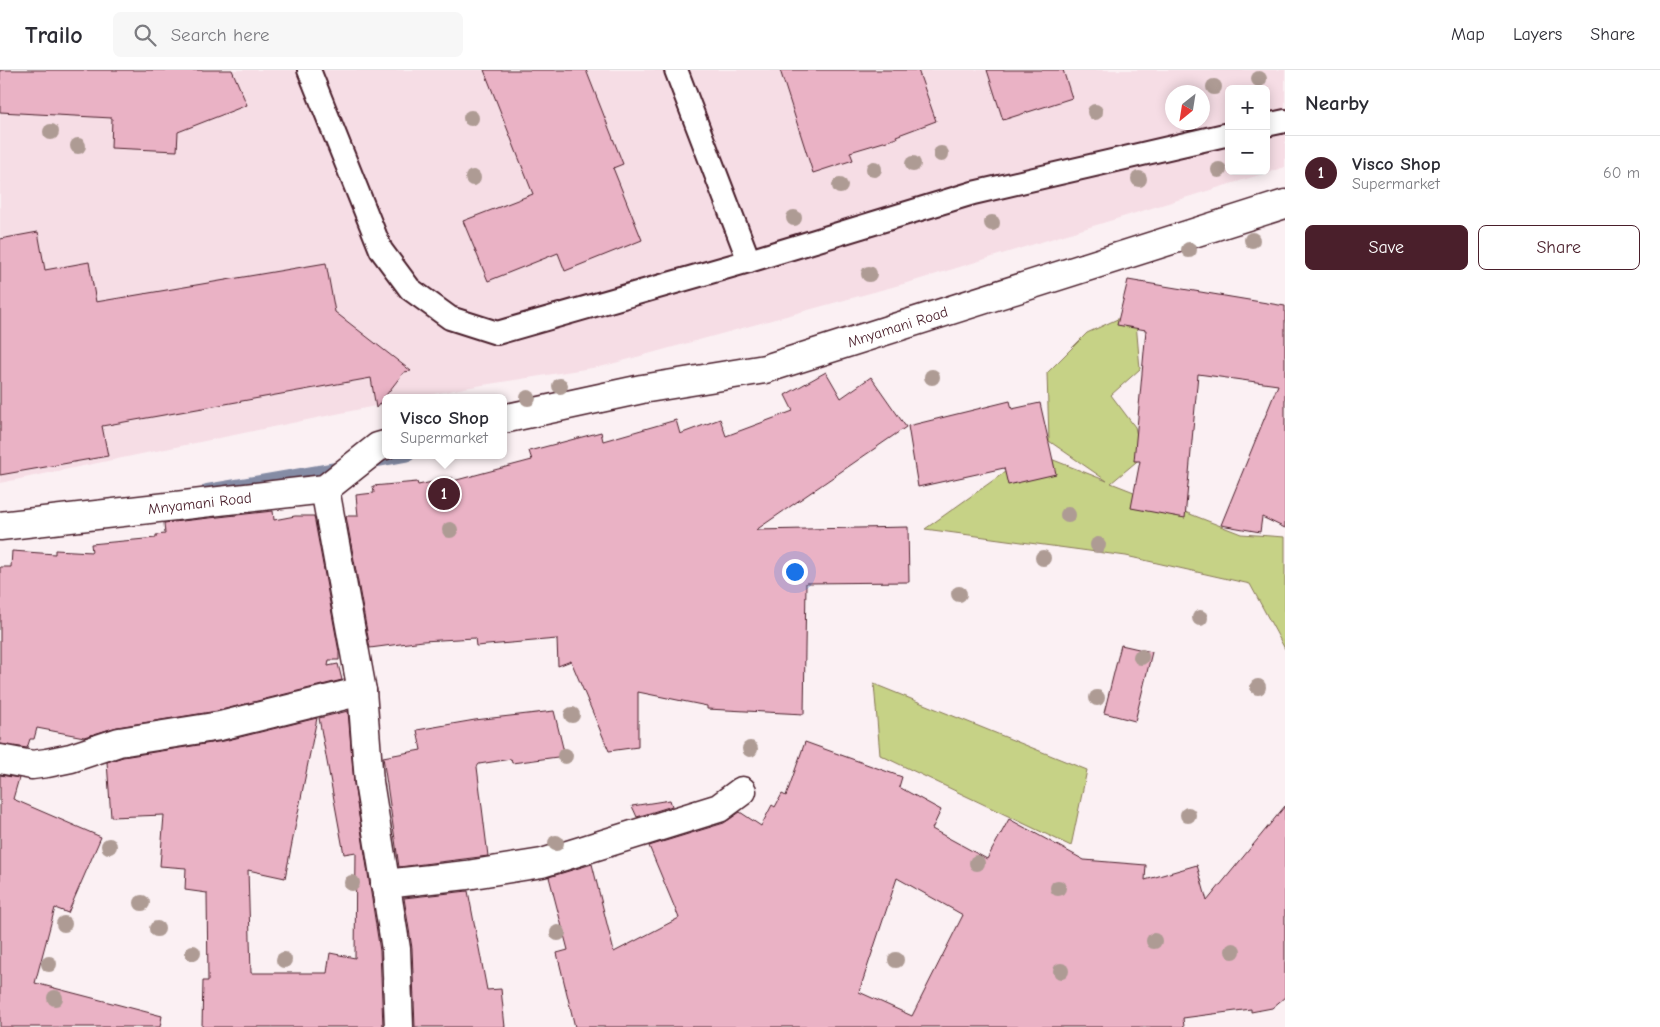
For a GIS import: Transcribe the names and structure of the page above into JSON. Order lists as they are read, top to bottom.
{
  "streets": {
    "street": ["Mnyamani Road"]
  },
  "north": "bottom left",
  "page": {
    "header": "Trailo",
    "search": "Search here",
    "nav": ["Map", "Layers", "Share"],
    "heading": "Nearby",
    "map_buttons": ["+", "−"],
    "list": [
      {
        "mark": "1",
        "name": "Visco Shop",
        "note": "Supermarket",
        "value": "60 m"
      }
    ],
    "buttons": ["Save", "Share"],
    "popup": ["Visco Shop", "Supermarket"],
    "pins": "1"
  }
}
